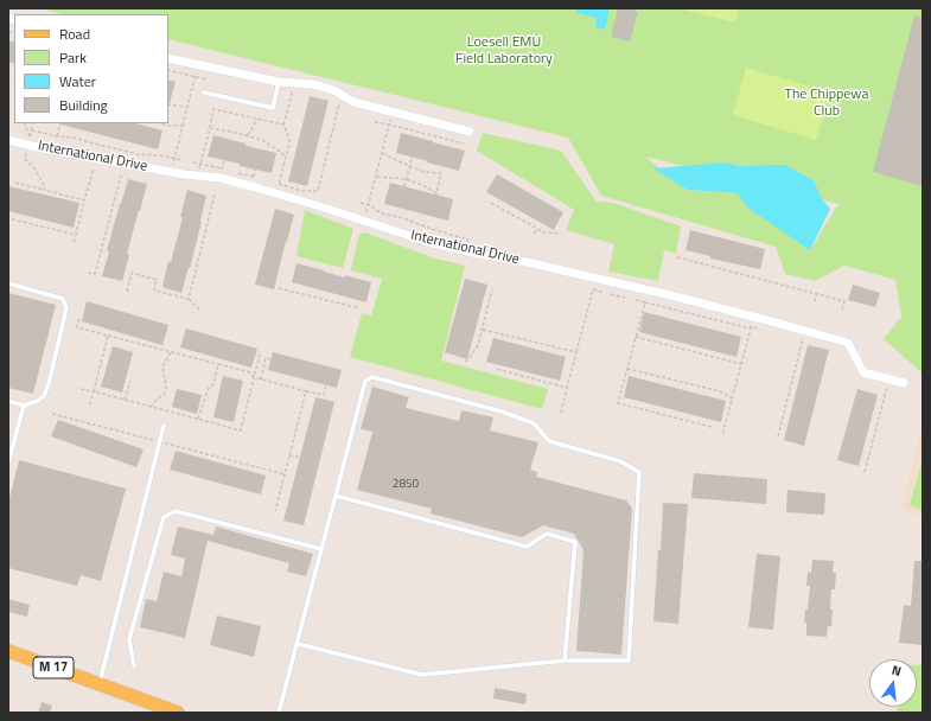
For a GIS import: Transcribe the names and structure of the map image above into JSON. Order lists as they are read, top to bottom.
{
  "streets": {
    "main road": ["M 17"],
    "street": ["International Drive"]
  },
  "parks": ["Loesell EMU Field Laboratory", "The Chippewa Club"],
  "house_numbers": ["2850"],
  "legend": [
    "Road",
    "Park",
    "Water",
    "Building"
  ],
  "north": "top"
}
